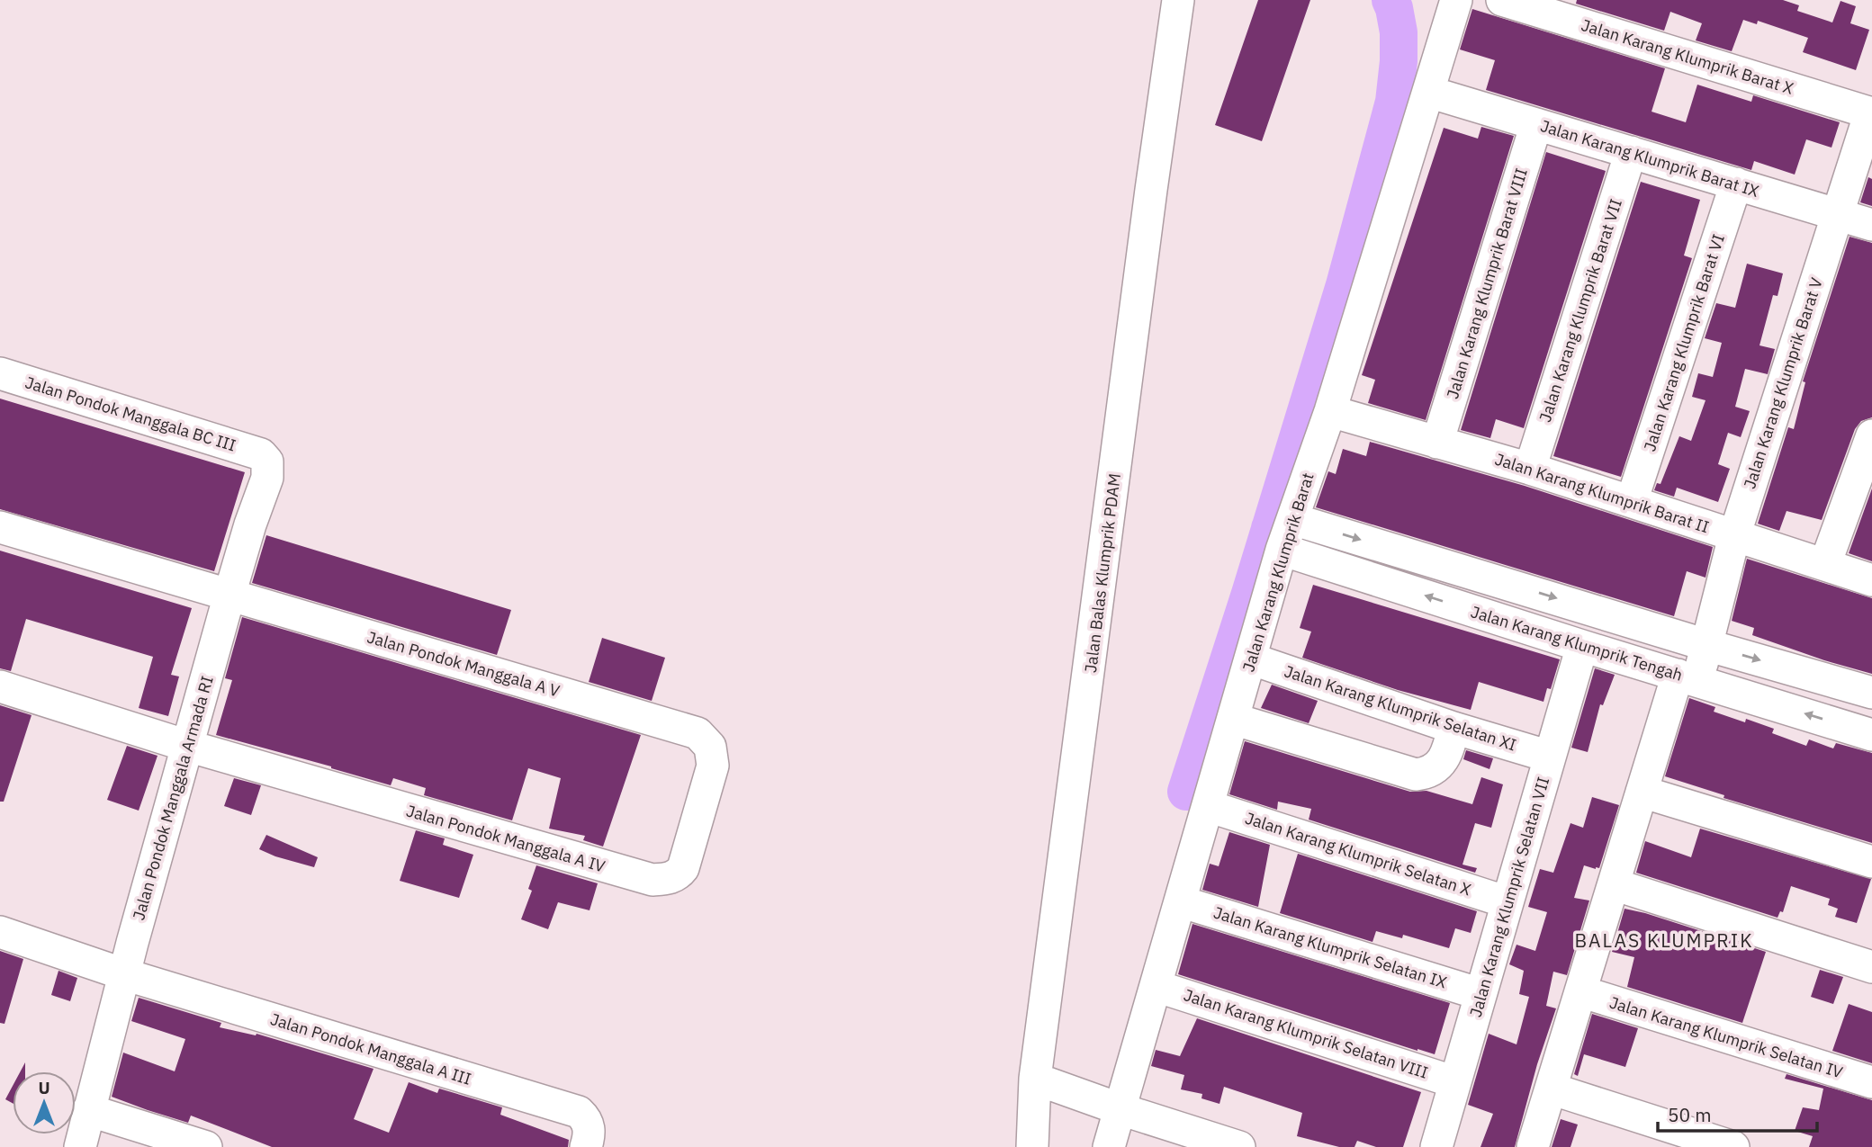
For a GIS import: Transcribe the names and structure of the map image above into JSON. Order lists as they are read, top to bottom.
{
  "streets": {
    "street": [
      "Jalan Karang Klumprik Barat X",
      "Jalan Karang Klumprik Barat IX",
      "Jalan Karang Klumprik Barat VIII",
      "Jalan Karang Klumprik Barat VII",
      "Jalan Karang Klumprik Barat VI",
      "Jalan Karang Klumprik Barat V",
      "Jalan Pondok Manggala BC III",
      "Jalan Karang Klumprik Barat II",
      "Jalan Karang Klumprik Barat",
      "Jalan Balas Klumprik PDAM",
      "Jalan Karang Klumprik Tengah",
      "Jalan Pondok Manggala A V",
      "Jalan Karang Klumprik Selatan XI",
      "Jalan Pondok Manggala Armada RI",
      "Jalan Pondok Manggala A IV",
      "Jalan Karang Klumprik Selatan X",
      "Jalan Karang Klumprik Selatan VII",
      "Jalan Karang Klumprik Selatan IX",
      "Jalan Karang Klumprik Selatan VIII",
      "Jalan Karang Klumprik Selatan IV",
      "Jalan Pondok Manggala A III"
    ]
  },
  "crossings": [
    ["Jalan Karang Klumprik Barat X", "Jalan Karang Klumprik Barat V"],
    ["Jalan Karang Klumprik Barat IX", "Jalan Karang Klumprik Barat VIII"],
    ["Jalan Karang Klumprik Barat IX", "Jalan Karang Klumprik Barat VII"],
    ["Jalan Karang Klumprik Barat IX", "Jalan Karang Klumprik Barat VI"],
    ["Jalan Karang Klumprik Barat IX", "Jalan Karang Klumprik Barat V"],
    ["Jalan Karang Klumprik Barat IX", "Jalan Karang Klumprik Barat"],
    ["Jalan Karang Klumprik Barat VIII", "Jalan Karang Klumprik Barat II"],
    ["Jalan Karang Klumprik Barat VII", "Jalan Karang Klumprik Barat II"],
    ["Jalan Karang Klumprik Barat VI", "Jalan Karang Klumprik Barat II"],
    ["Jalan Karang Klumprik Barat V", "Jalan Karang Klumprik Barat II"],
    ["Jalan Karang Klumprik Barat V", "Jalan Karang Klumprik Tengah"],
    ["Jalan Karang Klumprik Barat V", "Jalan Karang Klumprik Selatan IV"],
    ["Jalan Pondok Manggala BC III", "Jalan Pondok Manggala Armada RI"],
    ["Jalan Karang Klumprik Barat II", "Jalan Karang Klumprik Barat"],
    ["Jalan Karang Klumprik Barat", "Jalan Karang Klumprik Tengah"],
    ["Jalan Karang Klumprik Barat", "Jalan Karang Klumprik Selatan XI"],
    ["Jalan Karang Klumprik Barat", "Jalan Karang Klumprik Selatan X"],
    ["Jalan Karang Klumprik Barat", "Jalan Karang Klumprik Selatan IX"],
    ["Jalan Karang Klumprik Barat", "Jalan Karang Klumprik Selatan VIII"],
    ["Jalan Karang Klumprik Tengah", "Jalan Karang Klumprik Selatan VII"],
    ["Jalan Pondok Manggala A V", "Jalan Pondok Manggala Armada RI"],
    ["Jalan Pondok Manggala A V", "Jalan Pondok Manggala A IV"],
    ["Jalan Karang Klumprik Selatan XI", "Jalan Karang Klumprik Selatan VII"],
    ["Jalan Pondok Manggala Armada RI", "Jalan Pondok Manggala A IV"],
    ["Jalan Pondok Manggala Armada RI", "Jalan Pondok Manggala A III"],
    ["Jalan Karang Klumprik Selatan X", "Jalan Karang Klumprik Selatan VII"],
    ["Jalan Karang Klumprik Selatan VII", "Jalan Karang Klumprik Selatan IX"],
    ["Jalan Karang Klumprik Selatan VII", "Jalan Karang Klumprik Selatan VIII"]
  ],
  "districts": ["BALAS KLUMPRIK"],
  "scale_bar": "50 m",
  "north": "top"
}
